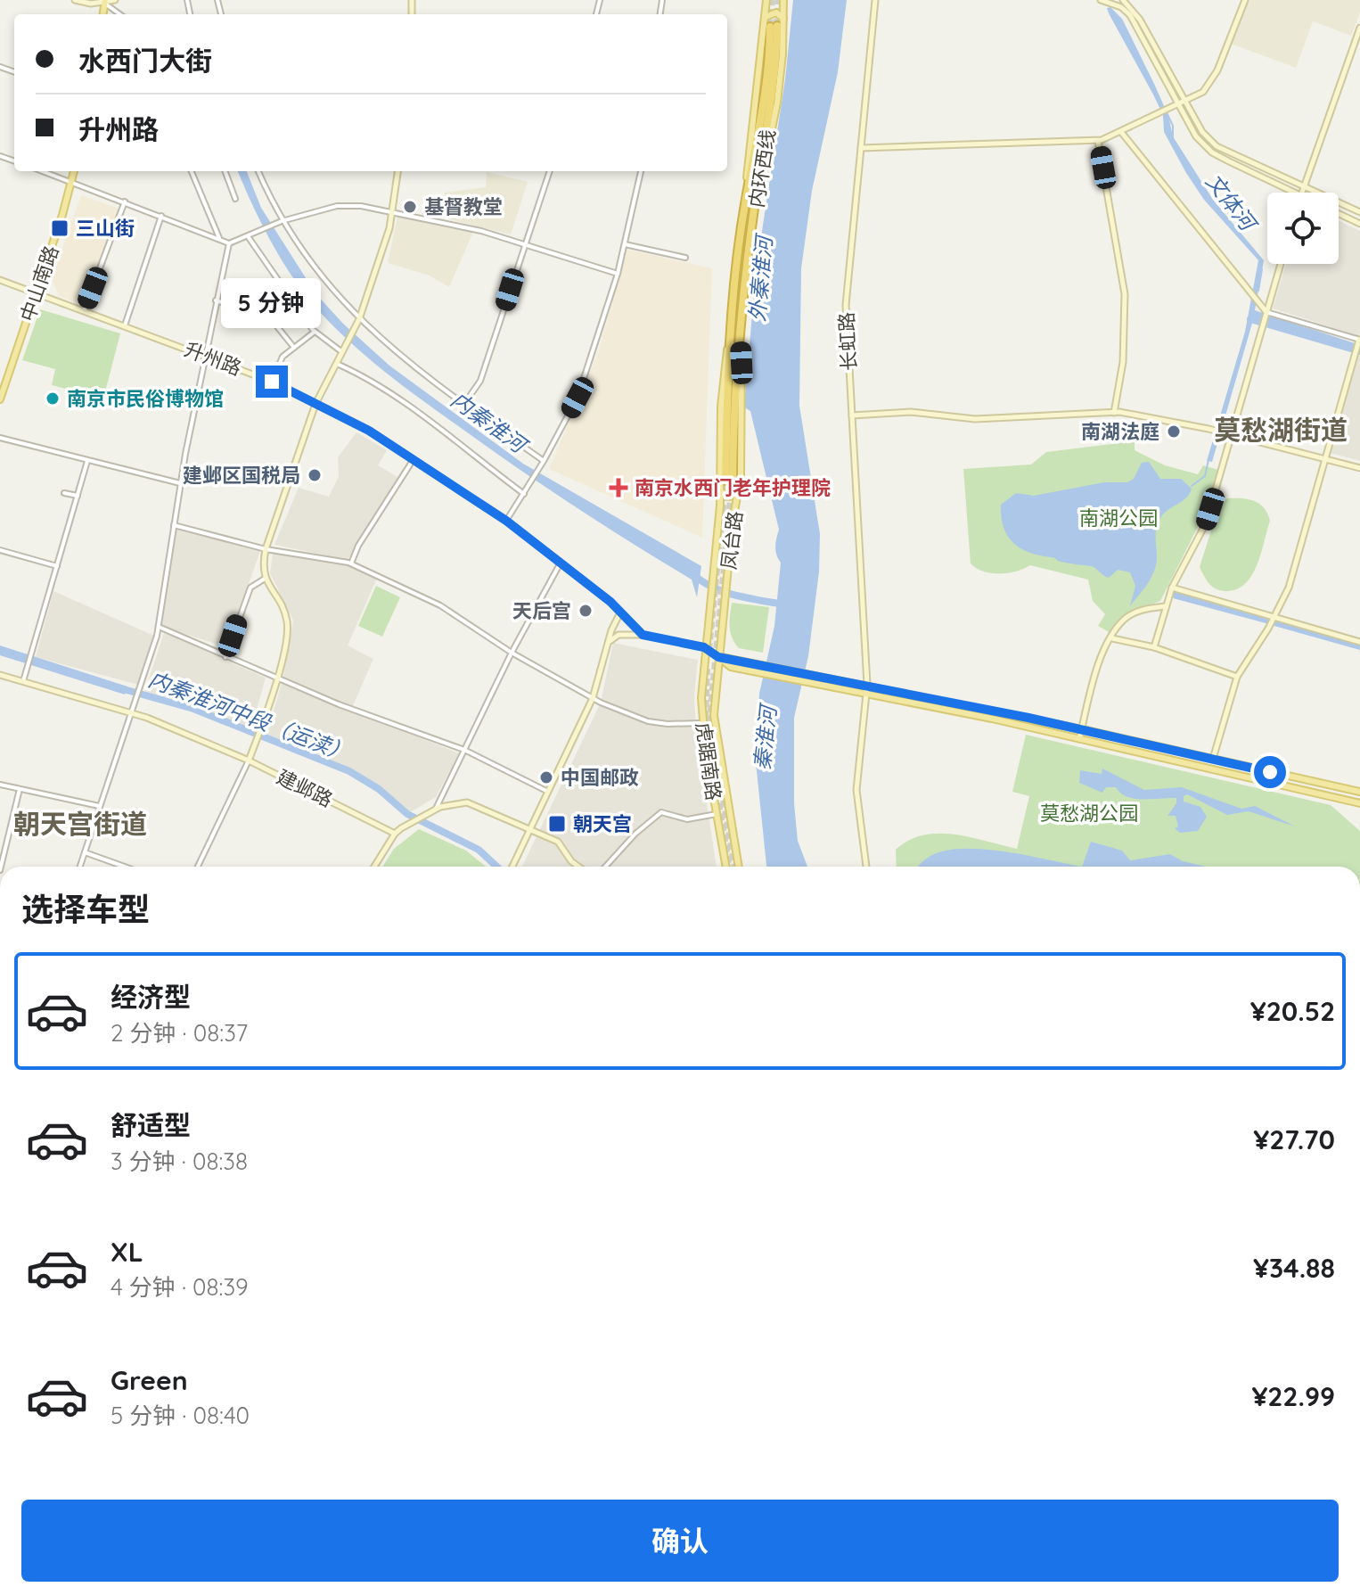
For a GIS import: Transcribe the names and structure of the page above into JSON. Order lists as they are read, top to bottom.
{
  "streets": {
    "highway": ["内环西线"],
    "main road": ["中山南路", "凤台路", "虎踞南路"],
    "street": ["长虹路", "升州路", "建邺路"]
  },
  "crossings": [
    ["内环西线", "凤台路"],
    ["中山南路", "升州路"],
    ["凤台路", "虎踞南路"]
  ],
  "districts": ["莫愁湖街道", "朝天宫街道"],
  "water": [
    "文体河",
    "外秦淮河",
    "内秦淮河",
    "内秦淮河中段（运渎）",
    "秦淮河"
  ],
  "parks": ["南湖公园", "莫愁湖公园"],
  "places": {
    "other": [
      "基督教堂",
      "南京市民俗博物馆",
      "南湖法庭",
      "建邺区国税局",
      "天后宫",
      "中国邮政"
    ],
    "transit": ["三山街", "朝天宫"],
    "health": ["南京水西门老年护理院"]
  },
  "page": {
    "banner": ["水西门大街", "升州路"],
    "bubble": "5 分钟",
    "heading": "选择车型",
    "list": [
      {
        "name": "经济型",
        "note": "2 分钟 · 08:37",
        "value": "¥20.52"
      },
      {
        "name": "舒适型",
        "note": "3 分钟 · 08:38",
        "value": "¥27.70"
      },
      {
        "name": "XL",
        "note": "4 分钟 · 08:39",
        "value": "¥34.88"
      },
      {
        "name": "Green",
        "note": "5 分钟 · 08:40",
        "value": "¥22.99"
      }
    ],
    "buttons": "确认"
  }
}
